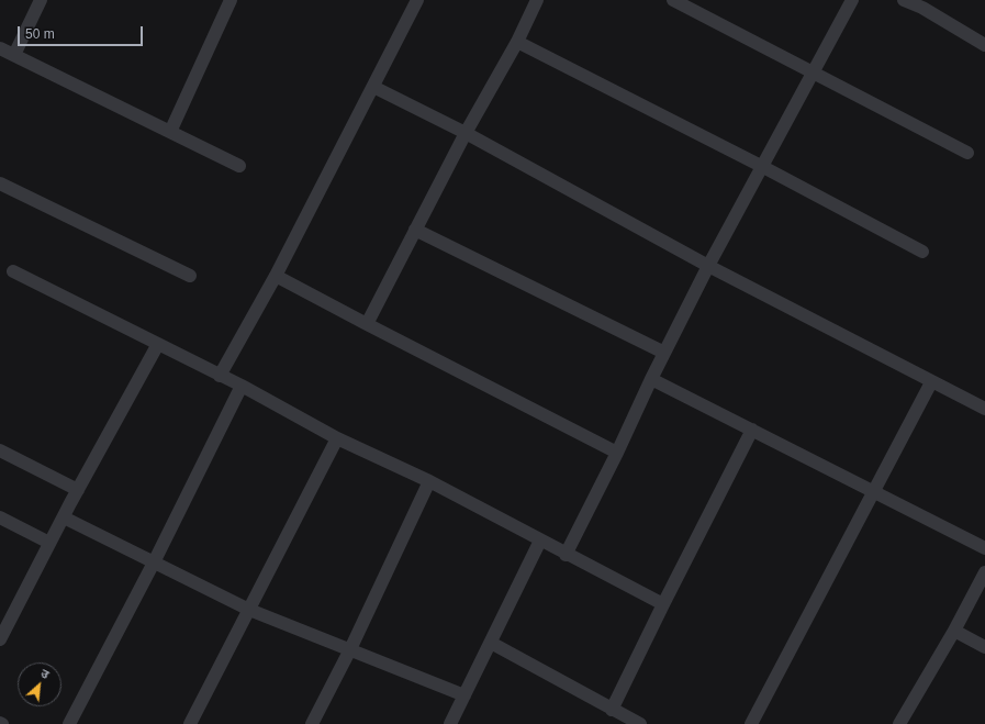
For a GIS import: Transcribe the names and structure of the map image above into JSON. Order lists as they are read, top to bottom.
{
  "scale_bar": "50 m",
  "north": "top right"
}
